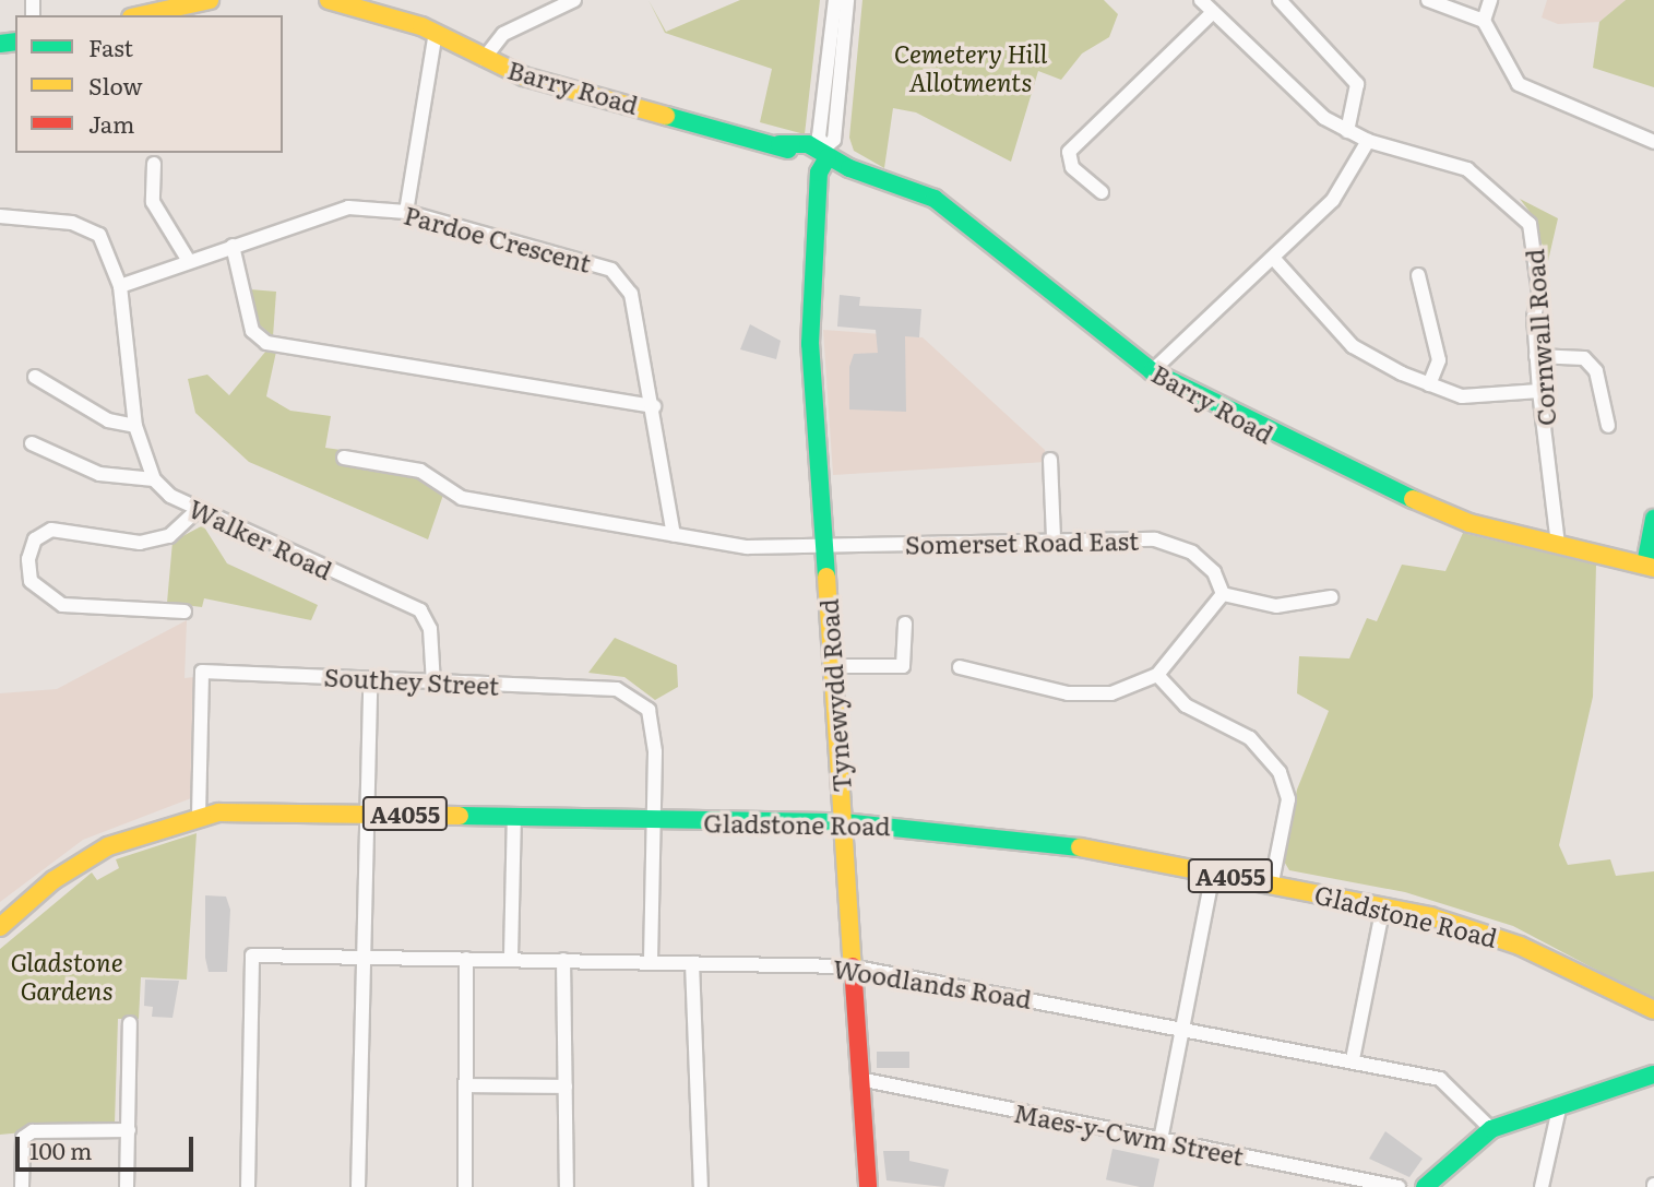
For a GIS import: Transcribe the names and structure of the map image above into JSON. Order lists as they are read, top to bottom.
{
  "streets": {
    "street": [
      "Barry Road",
      "Pardoe Crescent",
      "Cornwall Road",
      "Walker Road",
      "Somerset Road East",
      "Southey Street",
      "Tynewydd Road",
      "A4055",
      "Gladstone Road",
      "Woodlands Road",
      "Maes-y-Cwm Street"
    ]
  },
  "crossings": [
    ["Barry Road", "Cornwall Road"],
    ["Barry Road", "Tynewydd Road"],
    ["Pardoe Crescent", "Somerset Road East"],
    ["Walker Road", "Southey Street"],
    ["Somerset Road East", "Tynewydd Road"],
    ["Southey Street", "Gladstone Road"],
    ["Tynewydd Road", "Gladstone Road"],
    ["Tynewydd Road", "Woodlands Road"],
    ["Tynewydd Road", "Maes-y-Cwm Street"]
  ],
  "parks": ["Cemetery Hill Allotments", "Gladstone Gardens"],
  "legend": ["Fast", "Slow", "Jam"],
  "scale_bar": "100 m"
}
